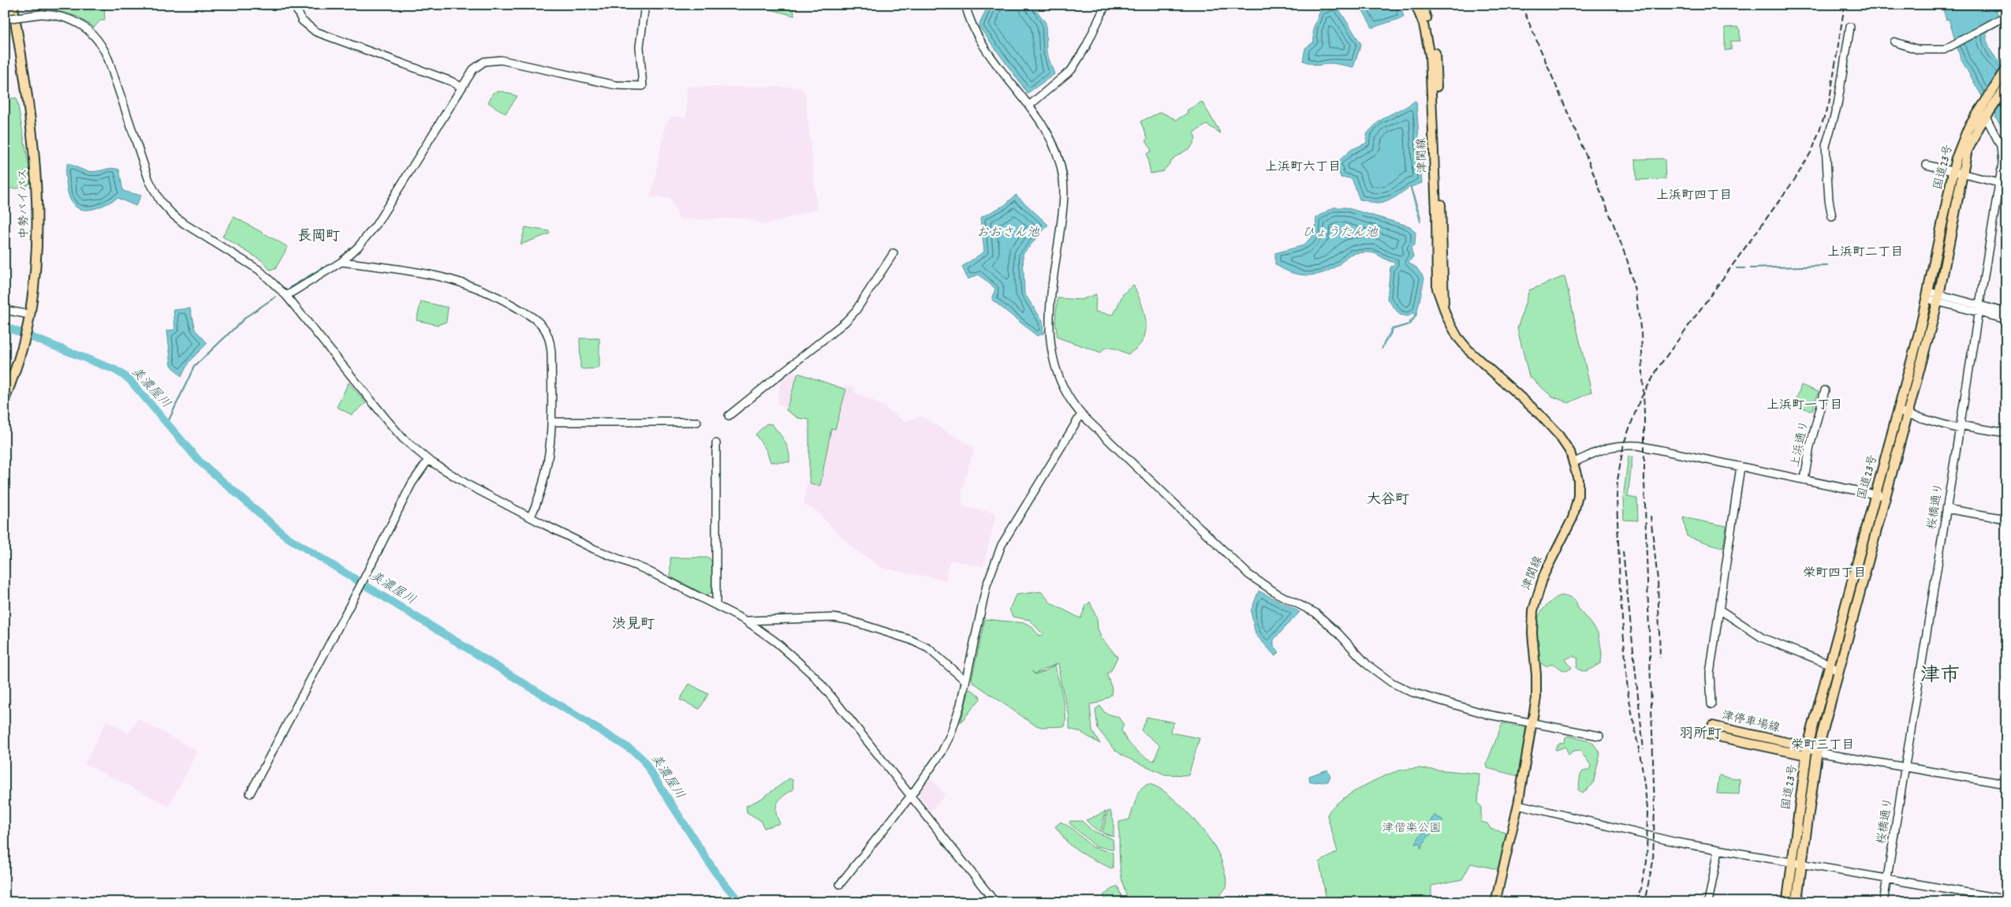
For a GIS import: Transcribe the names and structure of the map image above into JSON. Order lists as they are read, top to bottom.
{
  "streets": {
    "highway": ["国道23号", "中勢バイパス"],
    "main road": ["津関線", "津停車場線"],
    "street": ["上浜通り", "桜橋通り"]
  },
  "crossings": [
    ["国道23号", "桜橋通り"],
    ["国道23号", "津停車場線"]
  ],
  "districts": [
    "上浜町六丁目",
    "上浜町四丁目",
    "長岡町",
    "上浜町二丁目",
    "上浜町一丁目",
    "大谷町",
    "栄町四丁目",
    "渋見町",
    "津市",
    "羽所町",
    "栄町三丁目"
  ],
  "water": ["おおさん池", "ひょうたん池", "美濃屋川"],
  "parks": ["津偕楽公園"]
}
